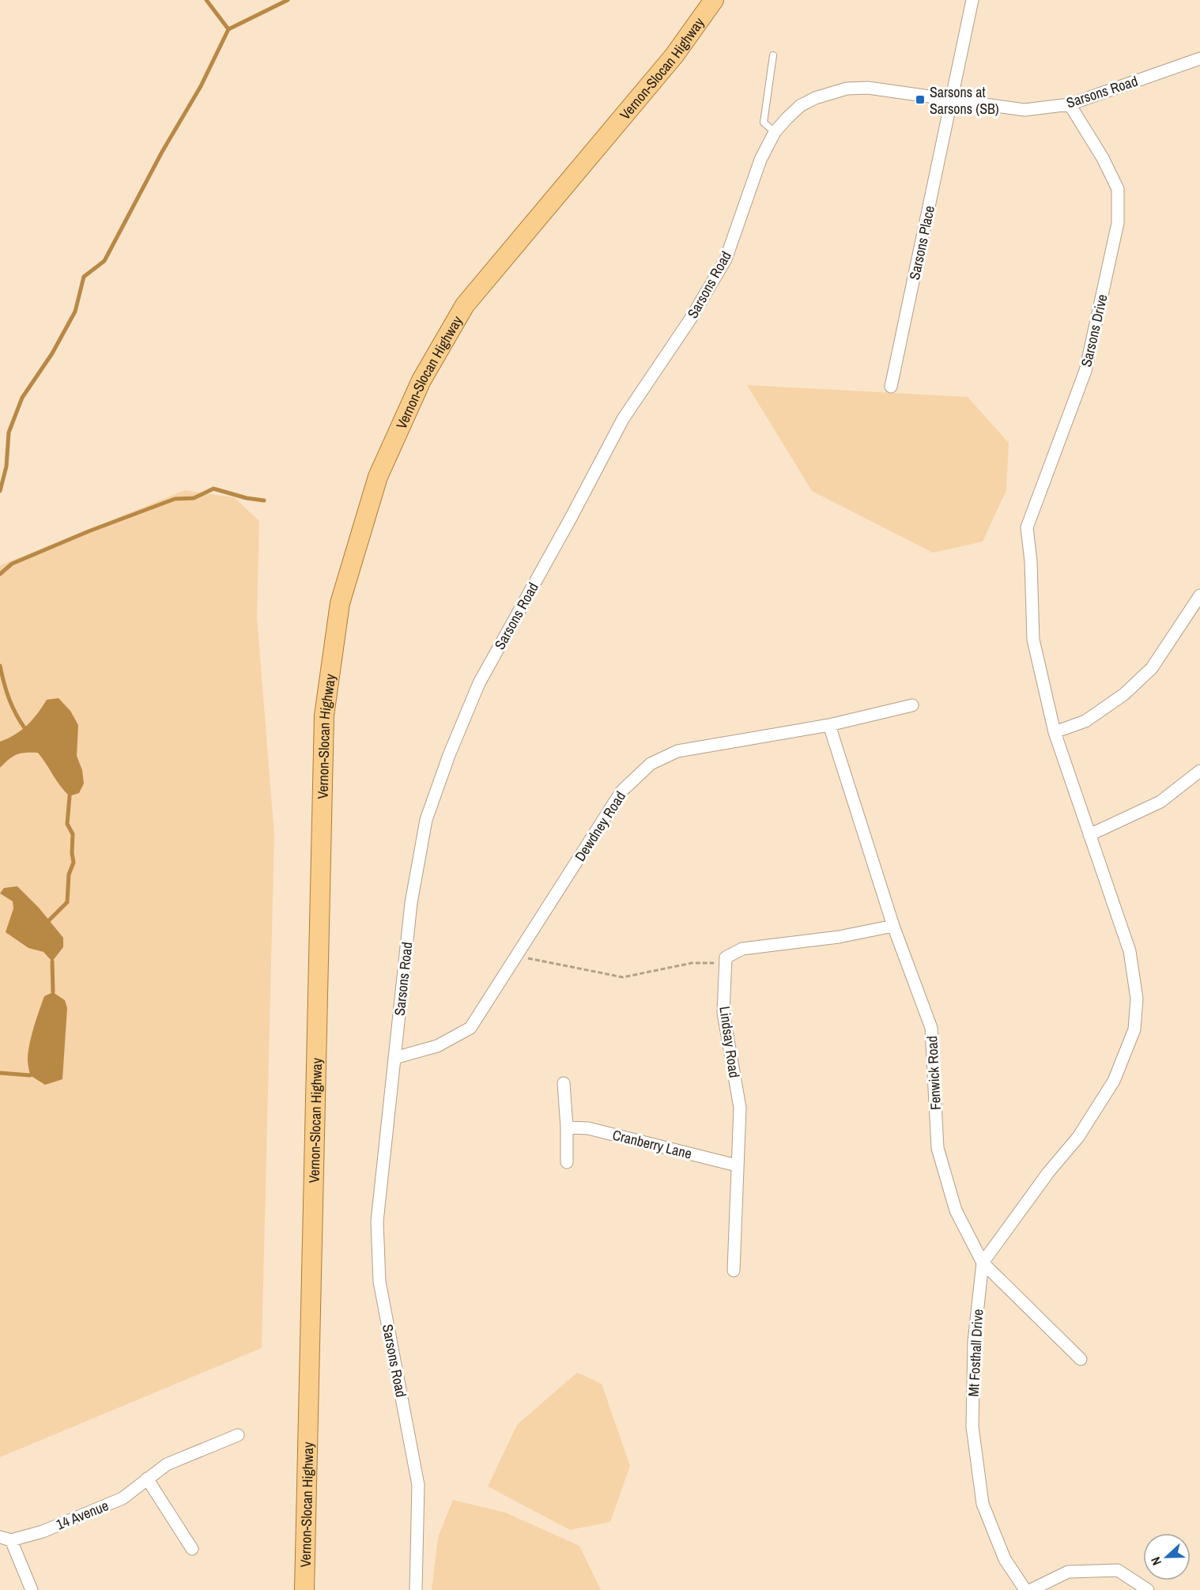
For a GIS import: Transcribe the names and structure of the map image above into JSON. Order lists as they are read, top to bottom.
{
  "streets": {
    "main road": ["Vernon-Slocan Highway"],
    "street": [
      "Sarsons Road",
      "Sarsons Place",
      "Sarsons Drive",
      "Dewdney Road",
      "Lindsay Road",
      "Fenwick Road",
      "Cranberry Lane",
      "Mt Fosthall Drive",
      "14 Avenue"
    ]
  },
  "crossings": [
    ["Sarsons Road", "Sarsons Place"],
    ["Sarsons Road", "Sarsons Drive"],
    ["Sarsons Road", "Dewdney Road"],
    ["Sarsons Drive", "Mt Fosthall Drive"],
    ["Dewdney Road", "Fenwick Road"],
    ["Lindsay Road", "Cranberry Lane"],
    ["Fenwick Road", "Mt Fosthall Drive"]
  ],
  "places": {
    "transit": ["Sarsons at Sarsons (SB)"]
  },
  "north": "left"
}
